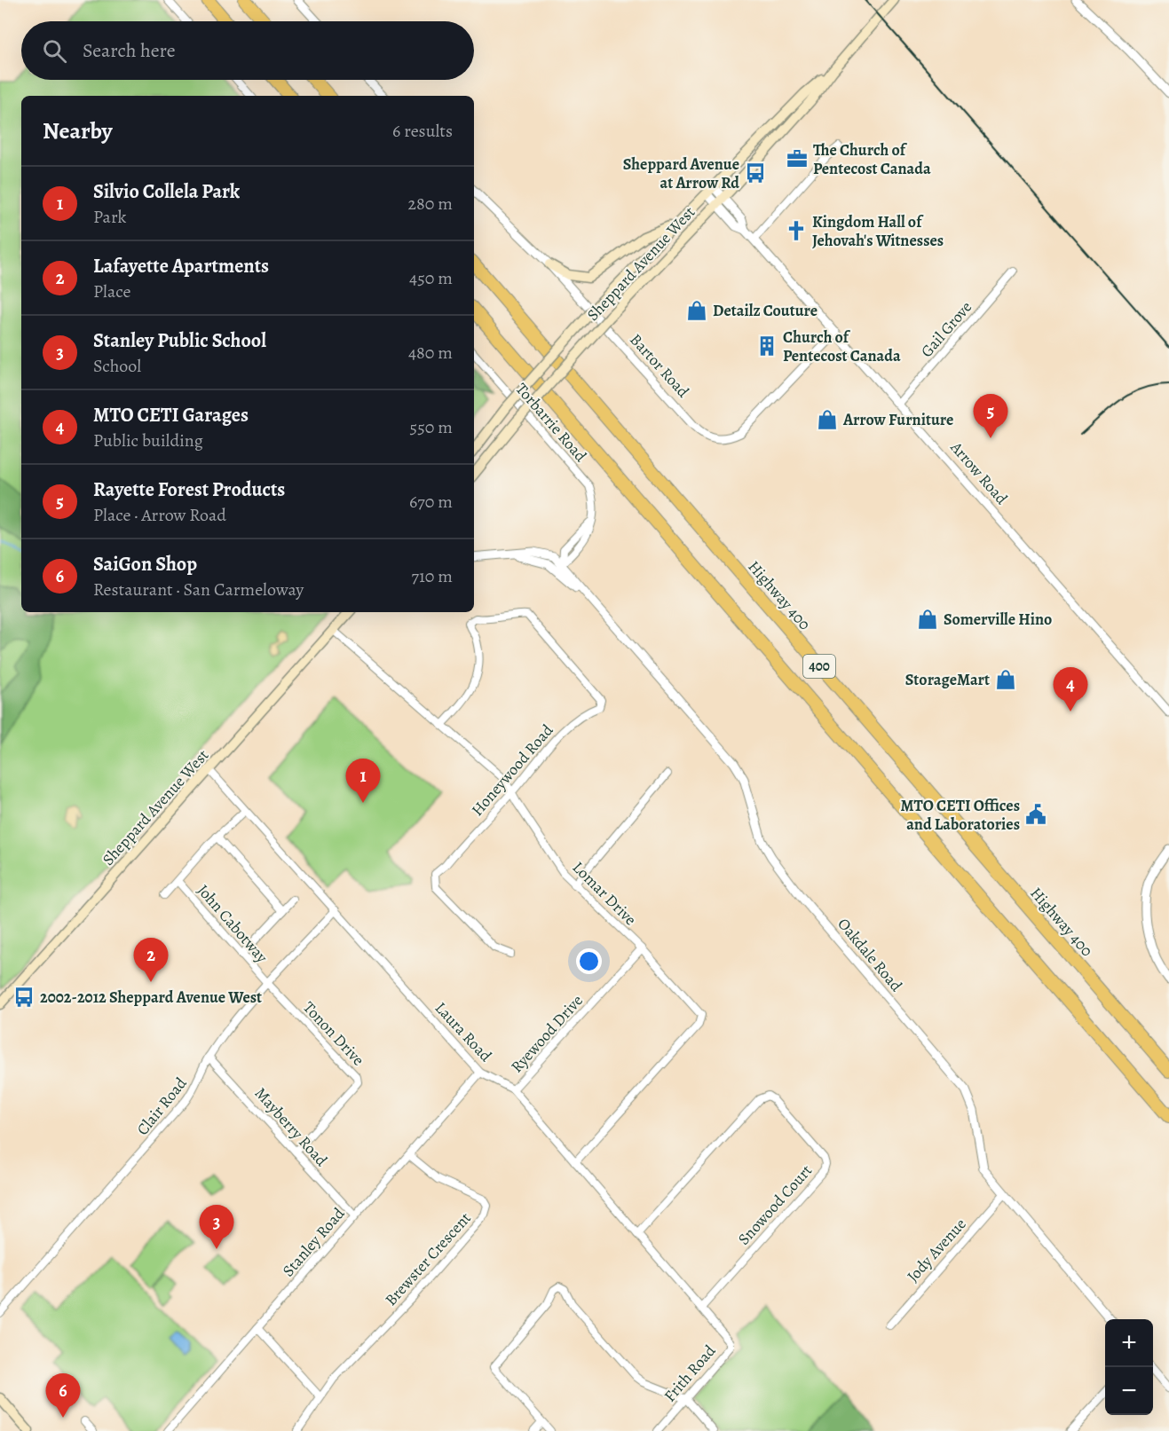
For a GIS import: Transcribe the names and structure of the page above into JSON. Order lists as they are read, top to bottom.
{
  "streets": {
    "highway": ["Highway 400", "400"],
    "main road": ["Sheppard Avenue West"],
    "street": [
      "Gail Grove",
      "Bartor Road",
      "Torbarrie Road",
      "Arrow Road",
      "Honeywood Road",
      "Lomar Drive",
      "John Cabotway",
      "Oakdale Road",
      "Laura Road",
      "Tonon Drive",
      "Ryewood Drive",
      "Clair Road",
      "Mayberry Road",
      "Snowood Court",
      "Stanley Road",
      "Jody Avenue",
      "Brewster Crescent",
      "Frith Road"
    ]
  },
  "crossings": [
    ["Sheppard Avenue West", "Arrow Road"],
    ["Sheppard Avenue West", "Lomar Drive"],
    ["Sheppard Avenue West", "Laura Road"],
    ["Gail Grove", "Arrow Road"],
    ["Bartor Road", "Arrow Road"],
    ["Torbarrie Road", "Oakdale Road"],
    ["Honeywood Road", "Lomar Drive"],
    ["Lomar Drive", "Laura Road"],
    ["Lomar Drive", "Ryewood Drive"],
    ["John Cabotway", "Laura Road"],
    ["John Cabotway", "Tonon Drive"],
    ["John Cabotway", "Clair Road"],
    ["Oakdale Road", "Jody Avenue"],
    ["Laura Road", "Ryewood Drive"],
    ["Laura Road", "Clair Road"],
    ["Laura Road", "Snowood Court"],
    ["Laura Road", "Stanley Road"],
    ["Laura Road", "Frith Road"],
    ["Tonon Drive", "Clair Road"],
    ["Tonon Drive", "Mayberry Road"],
    ["Clair Road", "Mayberry Road"],
    ["Mayberry Road", "Stanley Road"],
    ["Snowood Court", "Frith Road"],
    ["Stanley Road", "Brewster Crescent"]
  ],
  "places": {
    "office": ["The Church of Pentecost Canada"],
    "bus stop": ["Sheppard Avenue at Arrow Rd", "2002-2012 Sheppard Avenue West"],
    "church": ["Kingdom Hall of Jehovah's Witnesses"],
    "shop": [
      "Detailz Couture",
      "Arrow Furniture",
      "Somerville Hino",
      "StorageMart"
    ],
    "building": ["Church of Pentecost Canada"],
    "public building": ["MTO CETI Offices and Laboratories"]
  },
  "page": {
    "search": "Search here",
    "heading": ["Nearby", "6 results"],
    "list": [
      {
        "mark": "1",
        "name": "Silvio Collela Park",
        "note": "Park",
        "value": "280 m"
      },
      {
        "mark": "2",
        "name": "Lafayette Apartments",
        "note": "Place",
        "value": "450 m"
      },
      {
        "mark": "3",
        "name": "Stanley Public School",
        "note": "School",
        "value": "480 m"
      },
      {
        "mark": "4",
        "name": "MTO CETI Garages",
        "note": "Public building",
        "value": "550 m"
      },
      {
        "mark": "5",
        "name": "Rayette Forest Products",
        "note": "Place · Arrow Road",
        "value": "670 m"
      },
      {
        "mark": "6",
        "name": "SaiGon Shop",
        "note": "Restaurant · San Carmeloway",
        "value": "710 m"
      }
    ],
    "pins": [
      "5",
      "4",
      "1",
      "2",
      "3",
      "6"
    ],
    "map_buttons": ["+", "−"]
  }
}
